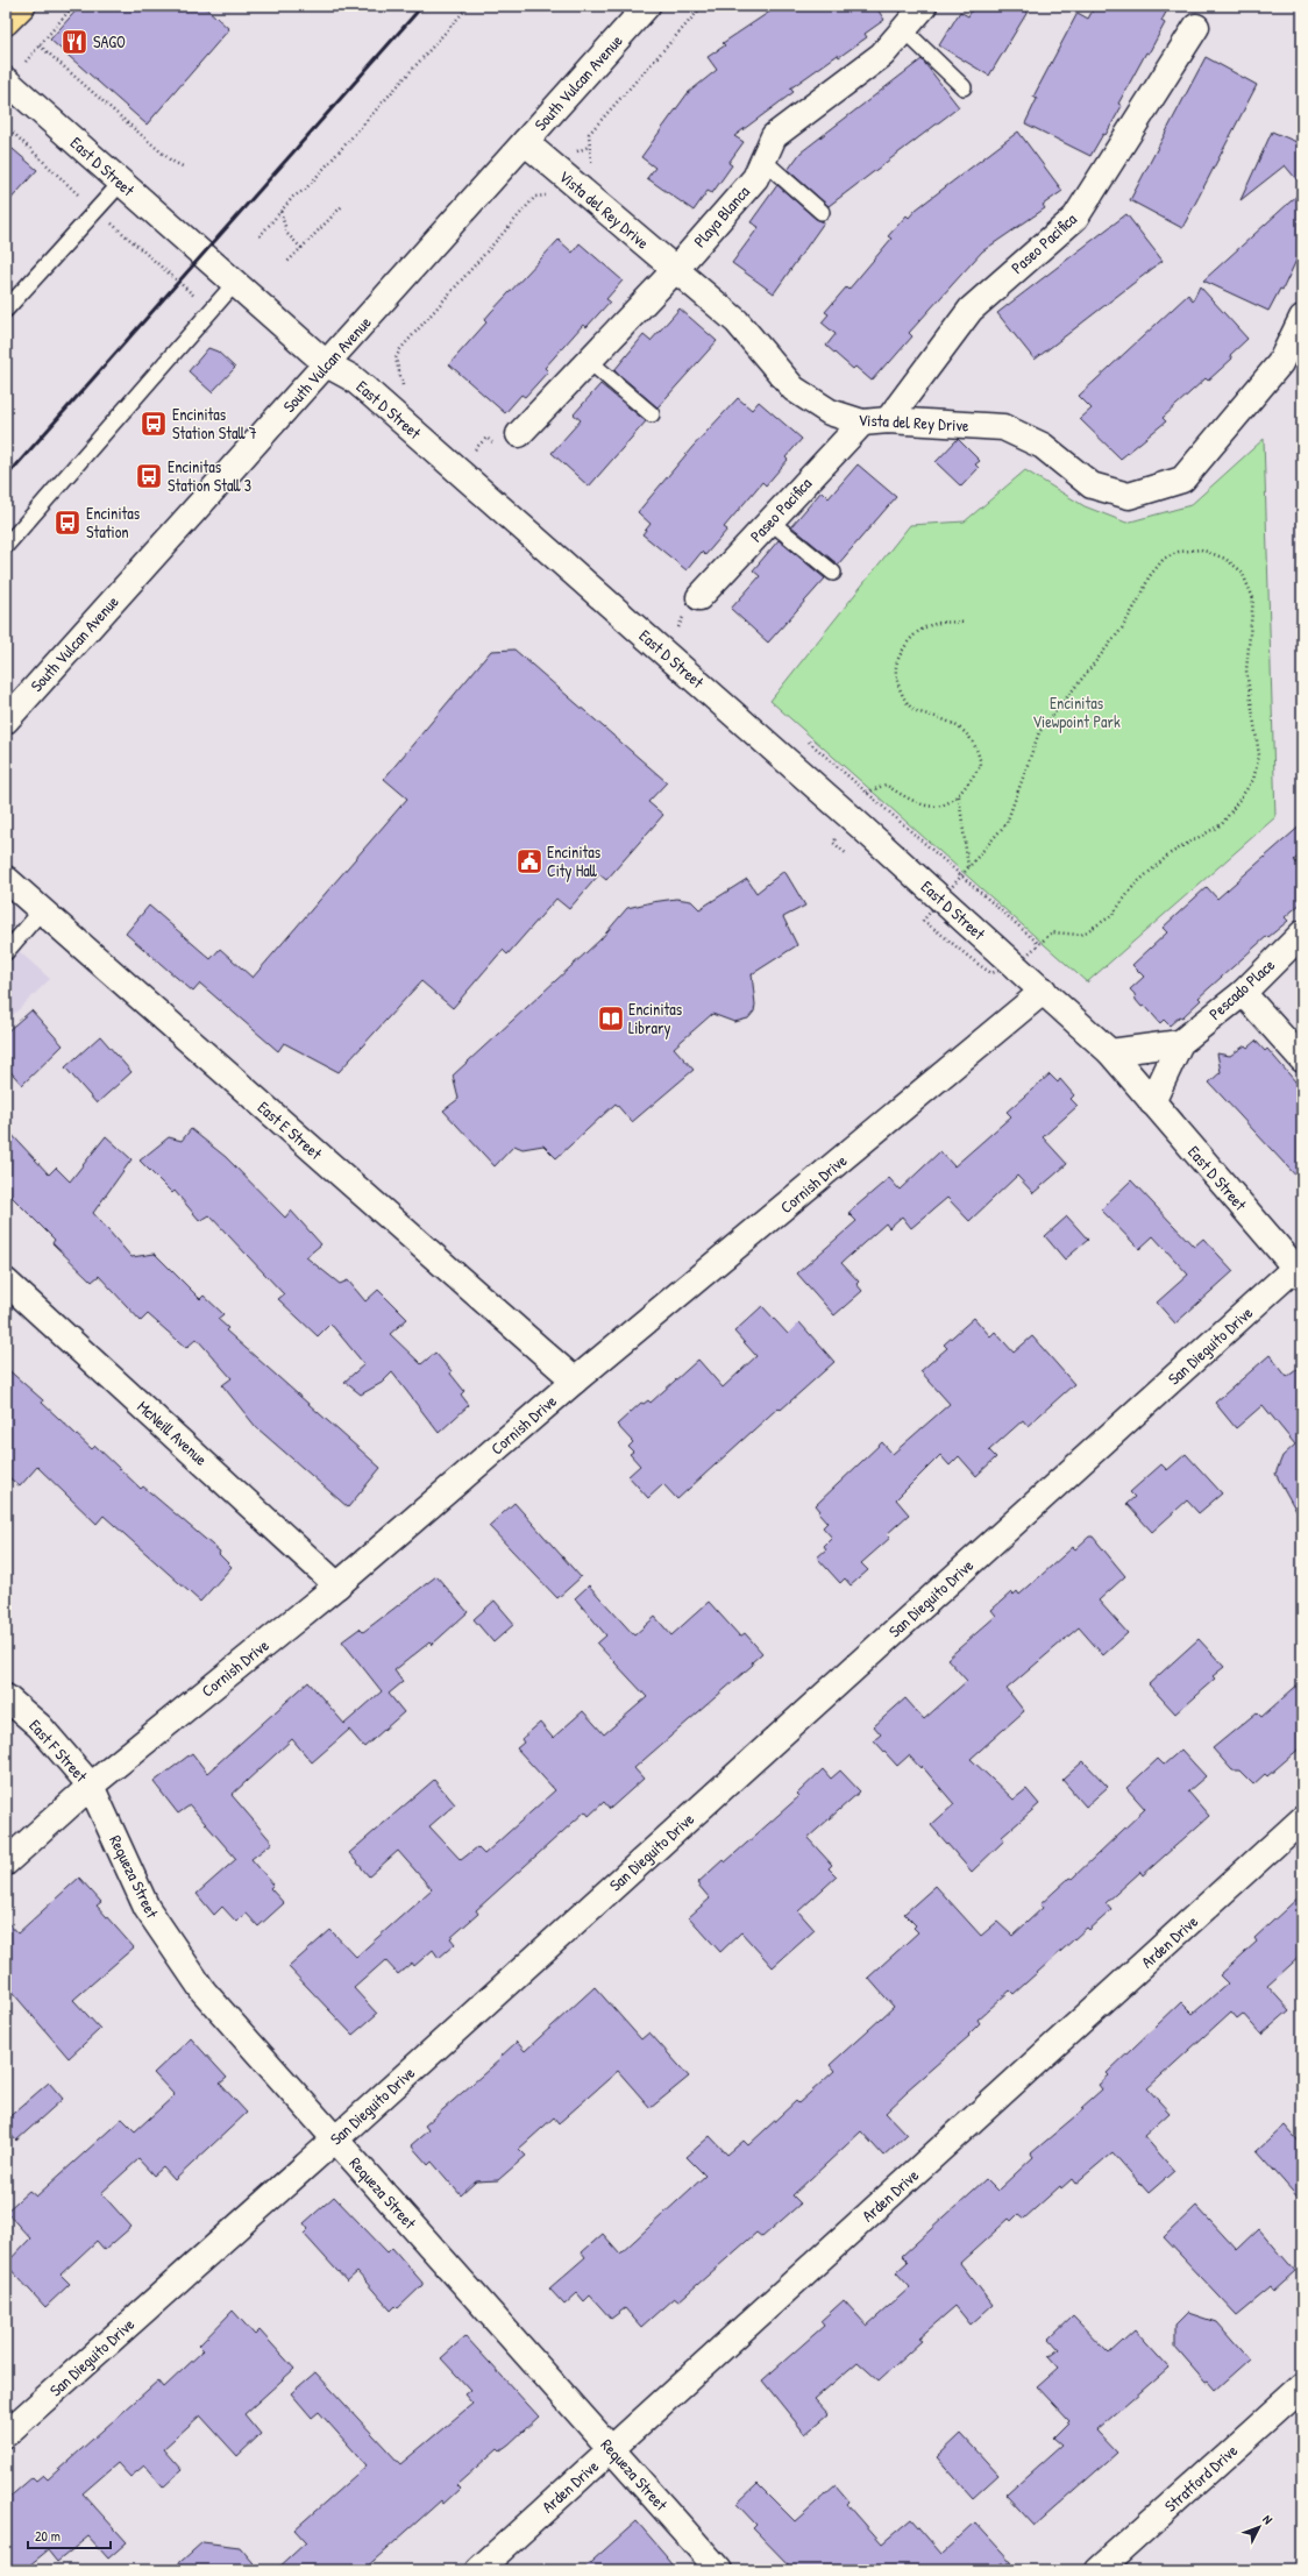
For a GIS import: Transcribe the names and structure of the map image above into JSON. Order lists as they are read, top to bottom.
{
  "streets": {
    "street": [
      "South Vulcan Avenue",
      "East D Street",
      "Vista del Rey Drive",
      "Playa Blanca",
      "Paseo Pacifica",
      "Pescado Place",
      "East E Street",
      "Cornish Drive",
      "San Dieguito Drive",
      "McNeill Avenue",
      "East F Street",
      "Requeza Street",
      "Arden Drive",
      "Stratford Drive"
    ]
  },
  "crossings": [
    ["South Vulcan Avenue", "East D Street"],
    ["South Vulcan Avenue", "Vista del Rey Drive"],
    ["East D Street", "Pescado Place"],
    ["East D Street", "Cornish Drive"],
    ["East D Street", "San Dieguito Drive"],
    ["Vista del Rey Drive", "Playa Blanca"],
    ["Vista del Rey Drive", "Paseo Pacifica"],
    ["East E Street", "Cornish Drive"],
    ["Cornish Drive", "McNeill Avenue"],
    ["Cornish Drive", "East F Street"],
    ["Cornish Drive", "Requeza Street"],
    ["San Dieguito Drive", "Requeza Street"],
    ["East F Street", "Requeza Street"],
    ["Requeza Street", "Arden Drive"]
  ],
  "parks": ["Encinitas Viewpoint Park"],
  "places": {
    "restaurant": ["SAGO"],
    "bus stop": ["Encinitas Station Stall 7", "Encinitas Station Stall 3", "Encinitas Station"],
    "public building": ["Encinitas City Hall"],
    "library": ["Encinitas Library"]
  },
  "scale_bar": "20 m",
  "north": "top right"
}
